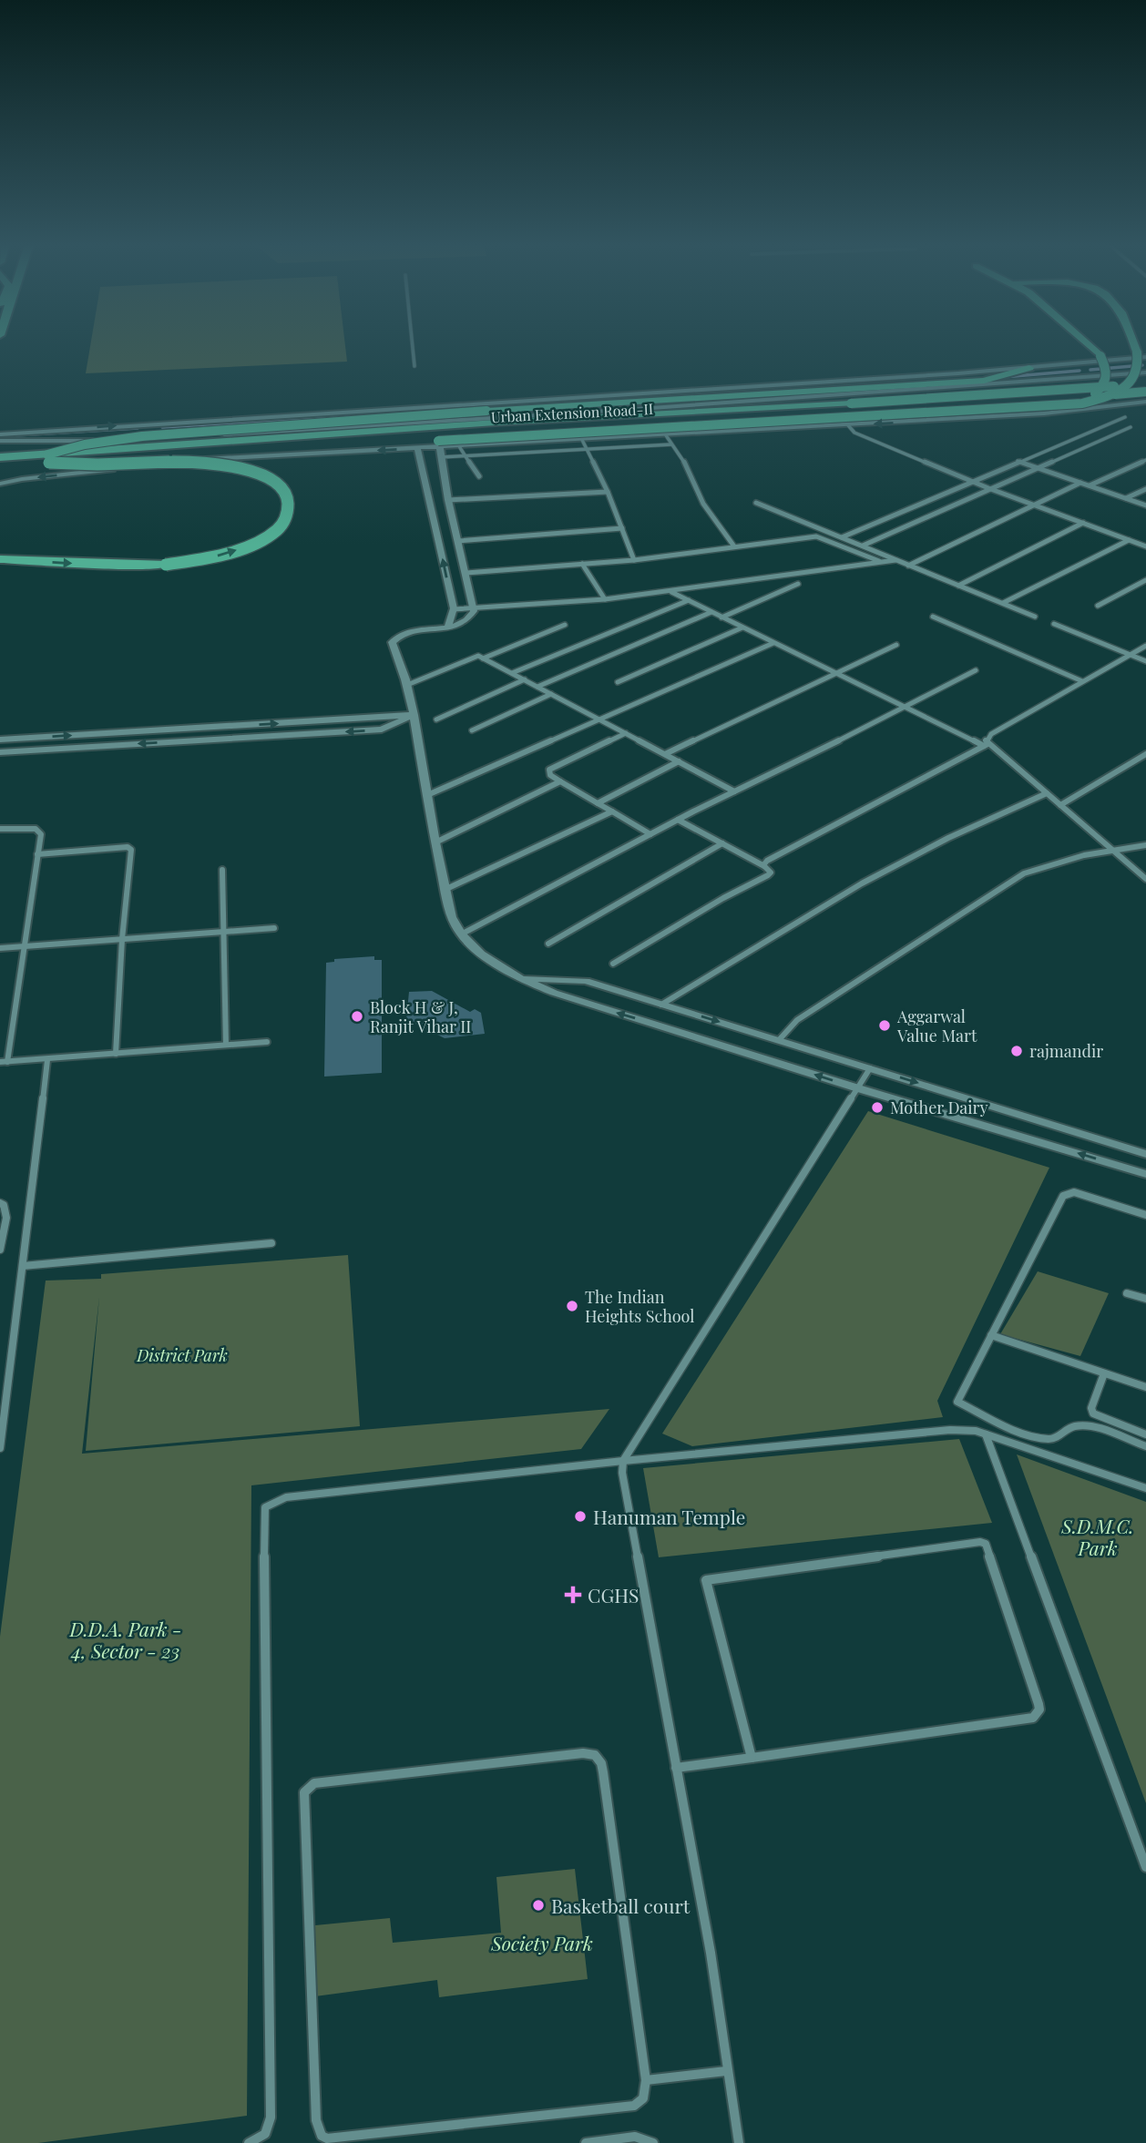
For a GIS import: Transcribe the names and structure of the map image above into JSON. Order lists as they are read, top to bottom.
{
  "streets": {
    "highway": ["Urban Extension Road-II"]
  },
  "parks": [
    "District Park",
    "S.D.M.C. Park",
    "D.D.A. Park - 4, Sector - 23",
    "Society Park"
  ],
  "places": {
    "other": [
      "Block H & J, Ranjit Vihar II",
      "Aggarwal Value Mart",
      "rajmandir",
      "Mother Dairy",
      "The Indian Heights School",
      "Hanuman Temple",
      "Basketball court"
    ],
    "health": ["CGHS"]
  }
}
